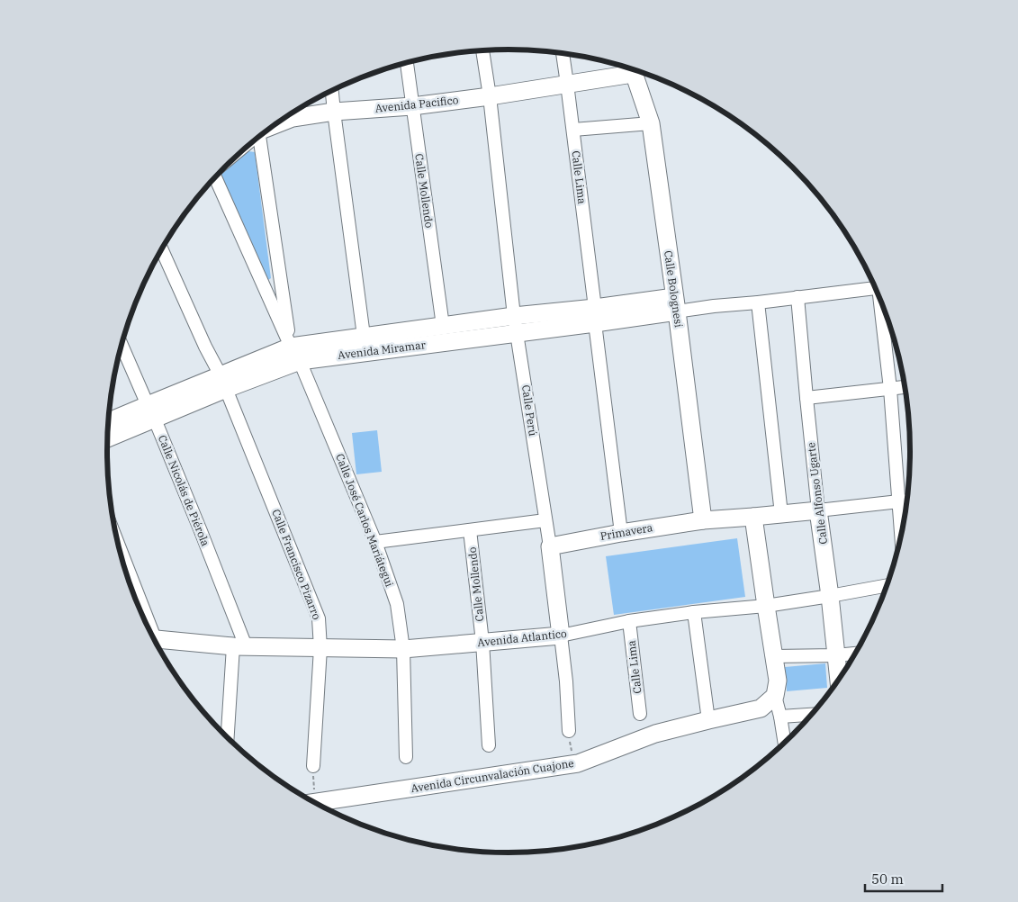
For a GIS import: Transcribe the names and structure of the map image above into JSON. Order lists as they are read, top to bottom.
{
  "streets": {
    "main road": [
      "Avenida Pacifico",
      "Calle Bolognesi",
      "Avenida Miramar",
      "Calle Perú",
      "Calle Alfonso Ugarte",
      "Primavera",
      "Avenida Atlantico",
      "Avenida Circunvalación Cuajone"
    ],
    "street": [
      "Calle Lima",
      "Calle Mollendo",
      "Calle Nicolás de Piérola",
      "Calle José Carlos Mariátegui",
      "Calle Francisco Pizarro"
    ]
  },
  "crossings": [
    ["Avenida Pacifico", "Calle Lima"],
    ["Avenida Pacifico", "Calle Mollendo"],
    ["Avenida Pacifico", "Calle Perú"],
    ["Calle Lima", "Avenida Miramar"],
    ["Calle Lima", "Primavera"],
    ["Calle Lima", "Avenida Atlantico"],
    ["Calle Mollendo", "Avenida Miramar"],
    ["Calle Mollendo", "Avenida Atlantico"],
    ["Calle Bolognesi", "Avenida Miramar"],
    ["Calle Bolognesi", "Primavera"],
    ["Avenida Miramar", "Calle Perú"],
    ["Avenida Miramar", "Calle Nicolás de Piérola"],
    ["Avenida Miramar", "Calle José Carlos Mariátegui"],
    ["Avenida Miramar", "Calle Francisco Pizarro"],
    ["Calle Perú", "Primavera"],
    ["Calle Perú", "Avenida Atlantico"],
    ["Calle Nicolás de Piérola", "Avenida Atlantico"],
    ["Calle Alfonso Ugarte", "Primavera"],
    ["Calle Alfonso Ugarte", "Avenida Atlantico"],
    ["Calle José Carlos Mariátegui", "Avenida Atlantico"],
    ["Calle Francisco Pizarro", "Avenida Atlantico"]
  ],
  "scale_bar": "50 m"
}
